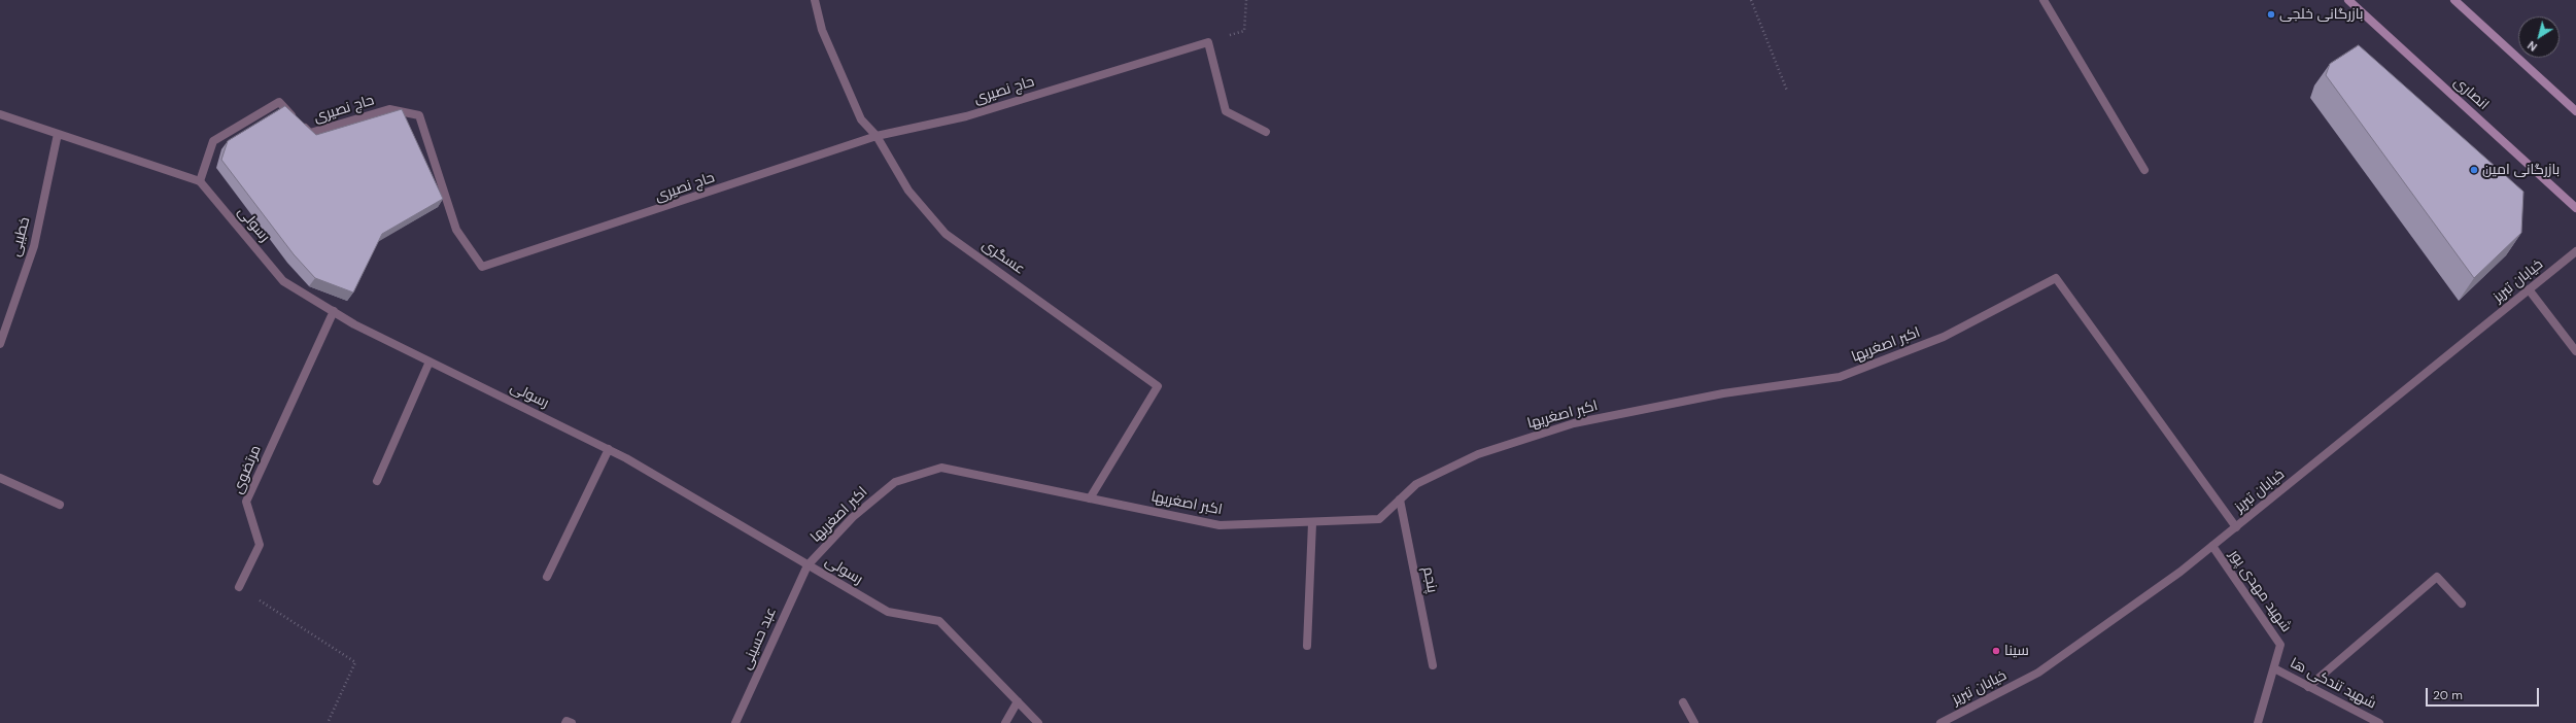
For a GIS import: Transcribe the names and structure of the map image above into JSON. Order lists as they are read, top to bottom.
{
  "streets": {
    "main road": ["انصاری"],
    "street": [
      "حاج نصیری",
      "رسولی",
      "خطیبی",
      "عسگری",
      "خیابان تبریز",
      "اکبر اصغریها",
      "مرتضوی",
      "پنجم",
      "شهید مهدی پور",
      "عبد حسینی",
      "شهید تندکی ها"
    ]
  },
  "crossings": [
    ["حاج نصیری", "رسولی"],
    ["حاج نصیری", "عسگری"],
    ["رسولی", "اکبر اصغریها"],
    ["رسولی", "مرتضوی"],
    ["رسولی", "عبد حسینی"],
    ["عسگری", "اکبر اصغریها"],
    ["خیابان تبریز", "اکبر اصغریها"],
    ["خیابان تبریز", "شهید مهدی پور"],
    ["اکبر اصغریها", "پنجم"],
    ["اکبر اصغریها", "عبد حسینی"],
    ["شهید مهدی پور", "شهید تندکی ها"]
  ],
  "places": ["بازرگانی خلجی", "بازرگانی امین", "سینا"],
  "scale_bar": "20 m",
  "north": "bottom left"
}
